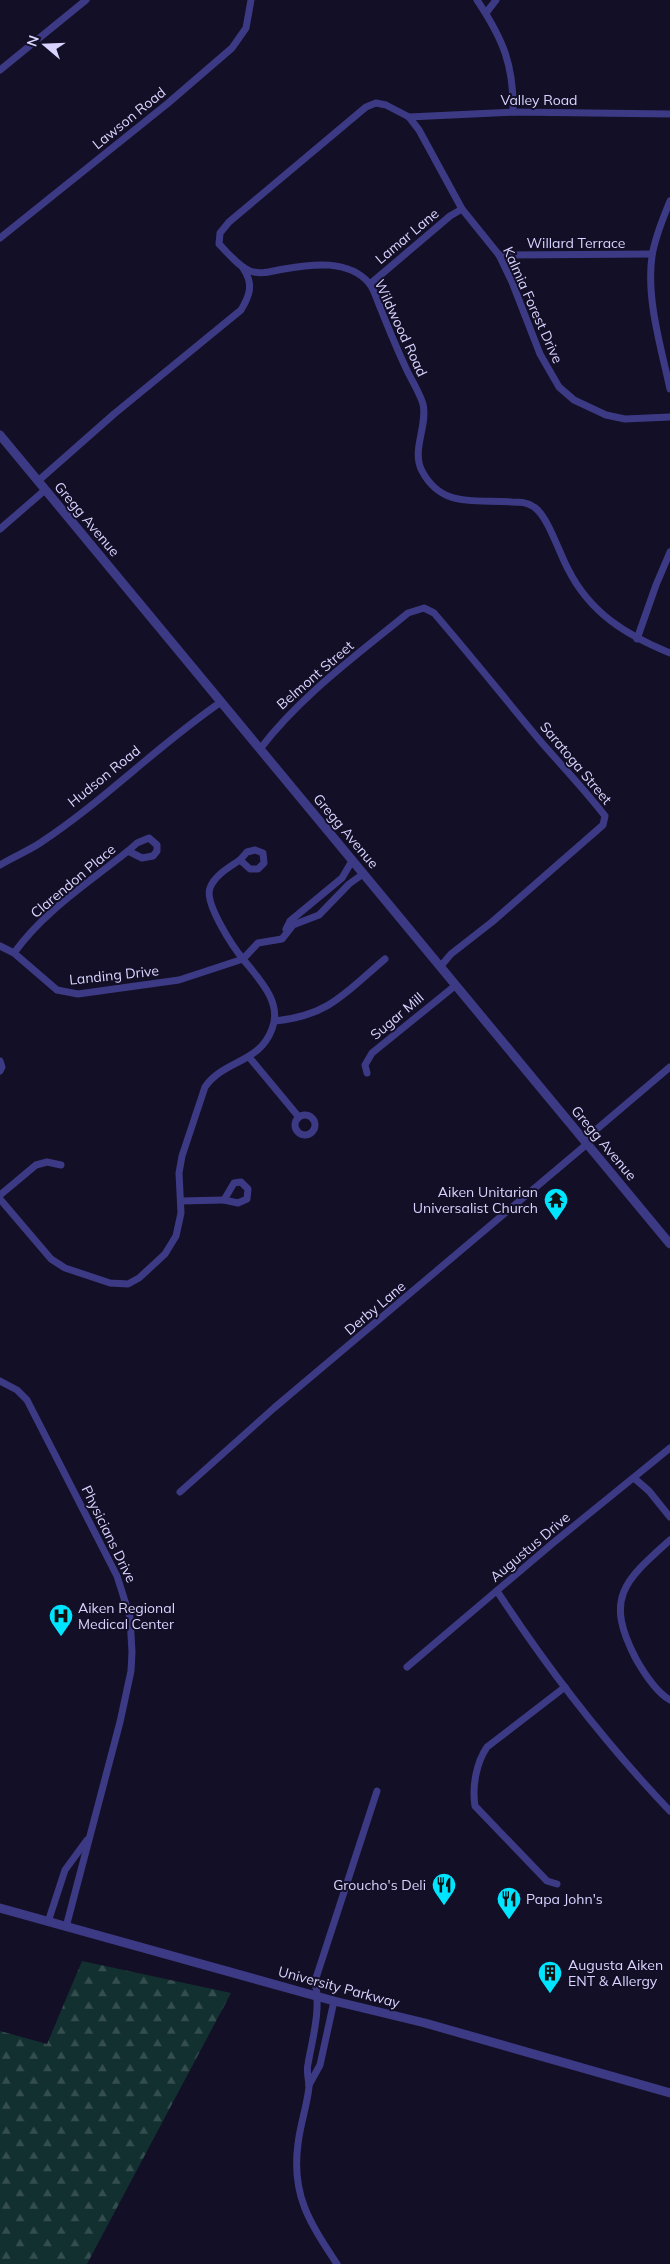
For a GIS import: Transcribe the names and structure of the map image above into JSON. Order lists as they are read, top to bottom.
{
  "streets": {
    "street": [
      "Valley Road",
      "Lawson Road",
      "Lamar Lane",
      "Willard Terrace",
      "Kalmia Forest Drive",
      "Wildwood Road",
      "Gregg Avenue",
      "Belmont Street",
      "Saratoga Street",
      "Hudson Road",
      "Clarendon Place",
      "Landing Drive",
      "Sugar Mill",
      "Derby Lane",
      "Physicians Drive",
      "Augustus Drive",
      "University Parkway"
    ]
  },
  "crossings": [
    ["Valley Road", "Kalmia Forest Drive"],
    ["Lamar Lane", "Kalmia Forest Drive"],
    ["Lamar Lane", "Wildwood Road"],
    ["Willard Terrace", "Kalmia Forest Drive"],
    ["Kalmia Forest Drive", "Wildwood Road"],
    ["Gregg Avenue", "Belmont Street"],
    ["Gregg Avenue", "Saratoga Street"],
    ["Gregg Avenue", "Hudson Road"],
    ["Gregg Avenue", "Sugar Mill"],
    ["Gregg Avenue", "Derby Lane"],
    ["Belmont Street", "Saratoga Street"],
    ["Clarendon Place", "Landing Drive"],
    ["Physicians Drive", "University Parkway"]
  ],
  "places": {
    "temple": ["Aiken Unitarian Universalist Church"],
    "hospital": ["Aiken Regional Medical Center"],
    "restaurant": ["Groucho's Deli", "Papa John's"],
    "building": ["Augusta Aiken ENT & Allergy"]
  },
  "north": "left"
}
